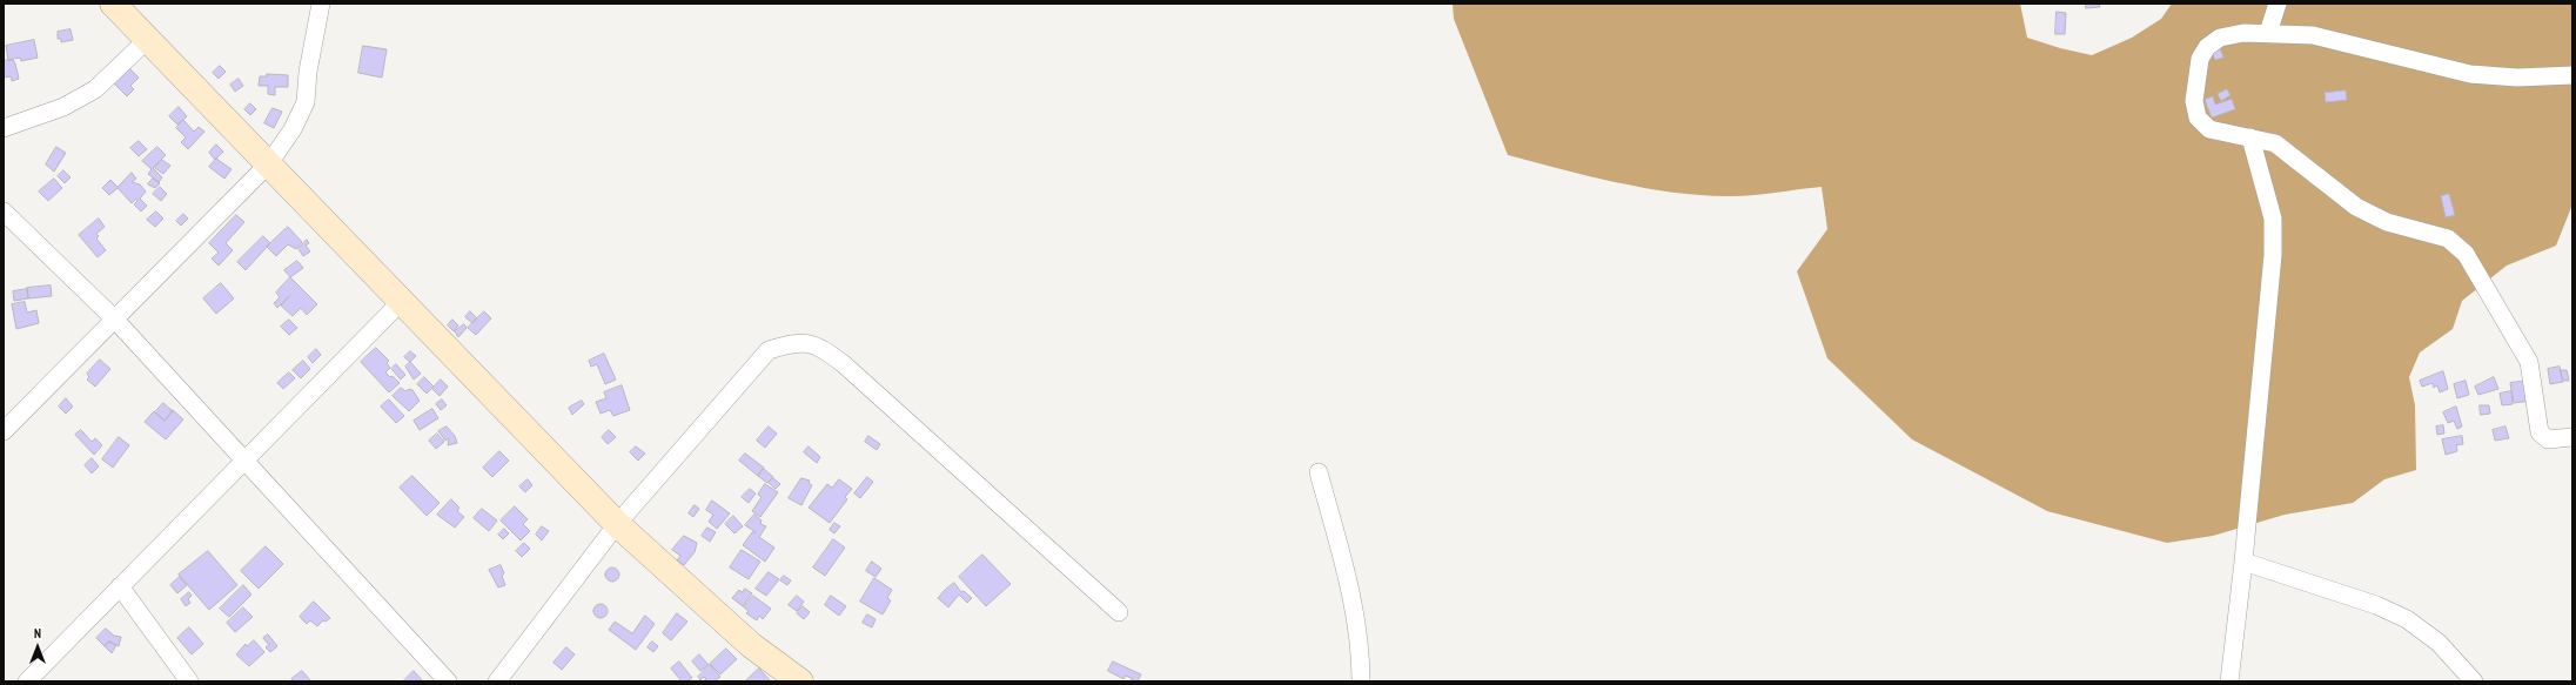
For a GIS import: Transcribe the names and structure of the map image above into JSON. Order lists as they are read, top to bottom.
{
  "north": "top"
}
